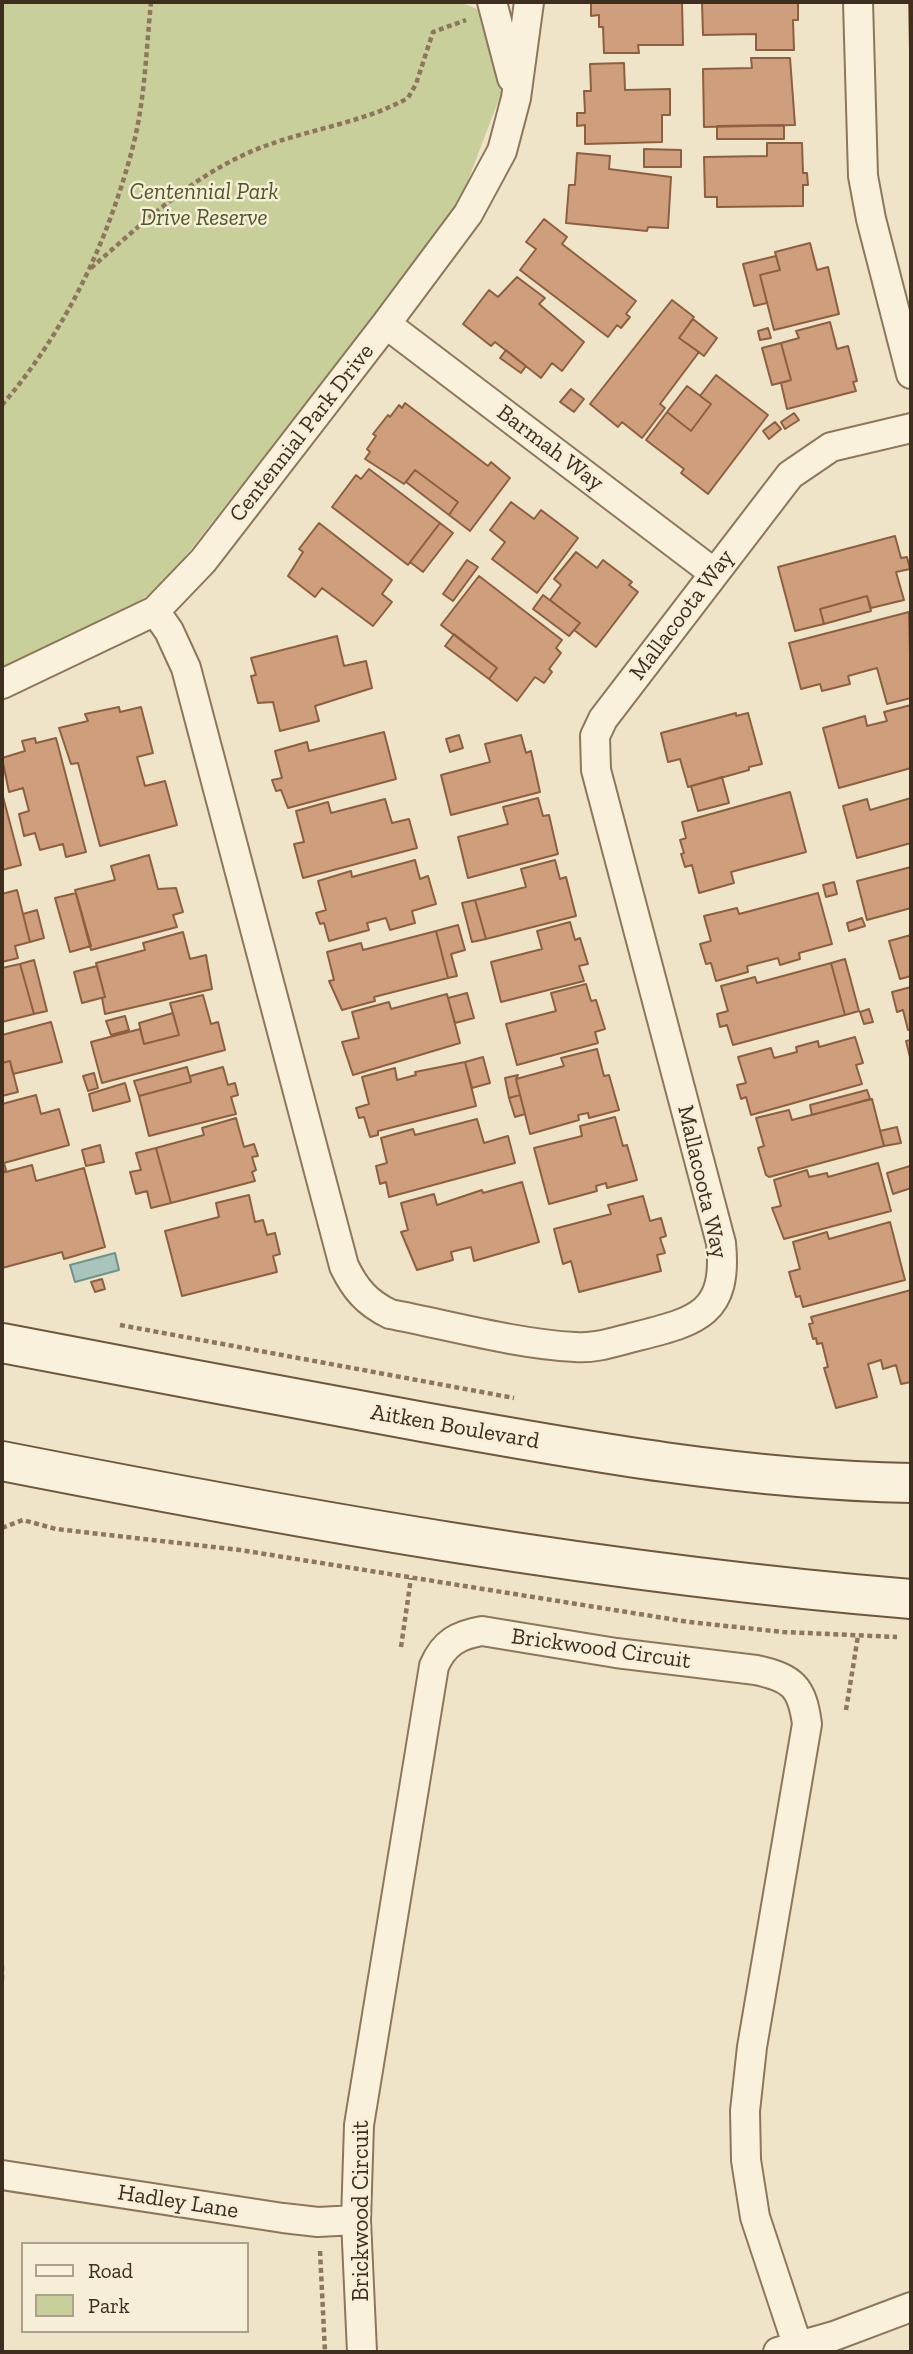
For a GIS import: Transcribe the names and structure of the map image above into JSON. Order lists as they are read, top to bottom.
{
  "streets": {
    "main road": ["Aitken Boulevard"],
    "street": [
      "Centennial Park Drive",
      "Barmah Way",
      "Mallacoota Way",
      "Brickwood Circuit",
      "Hadley Lane"
    ]
  },
  "crossings": [
    ["Centennial Park Drive", "Barmah Way"],
    ["Centennial Park Drive", "Mallacoota Way"],
    ["Barmah Way", "Mallacoota Way"],
    ["Brickwood Circuit", "Hadley Lane"]
  ],
  "parks": ["Centennial Park Drive Reserve"],
  "legend": ["Road", "Park"]
}
